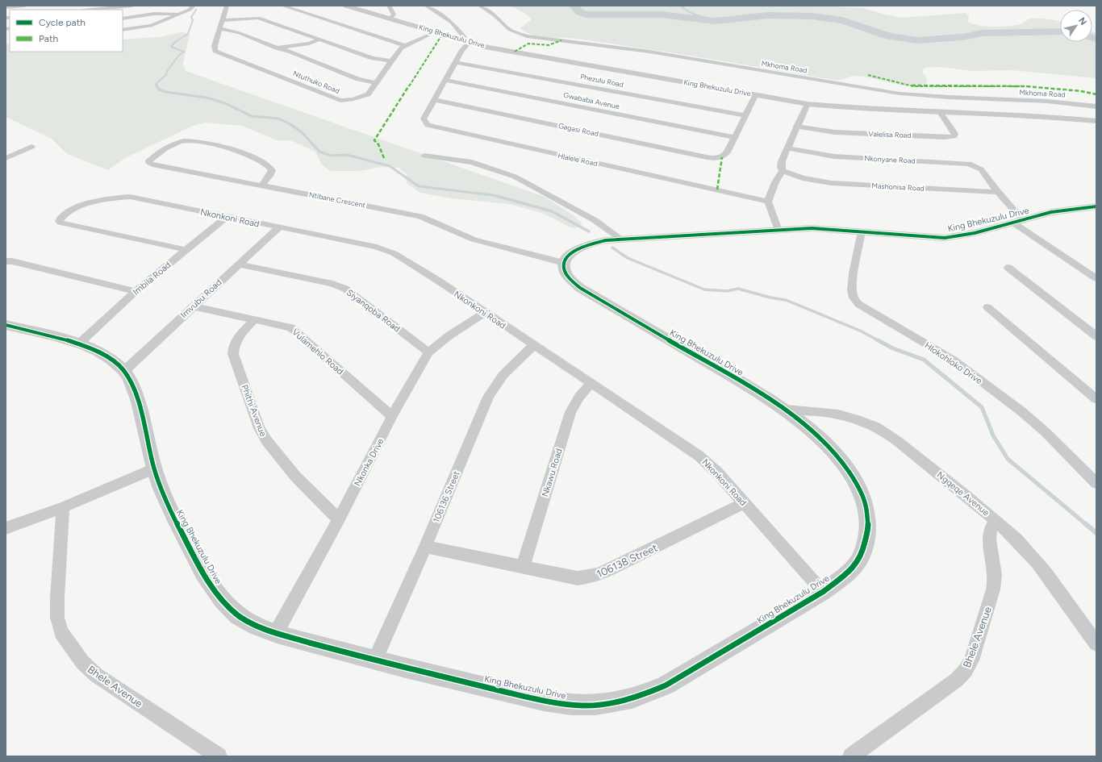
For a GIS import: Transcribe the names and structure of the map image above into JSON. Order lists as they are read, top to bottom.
{
  "streets": {
    "street": [
      "King Bhekuzulu Drive",
      "Mkhoma Road",
      "Phezulu Road",
      "Ntuthuko Road",
      "Gwababa Avenue",
      "Gagasi Road",
      "Valelisa Road",
      "Hlalele Road",
      "Nkonyane Road",
      "Mashonisa Road",
      "Ntibane Crescent",
      "Nkonkoni Road",
      "Imbila Road",
      "Imvubu Road",
      "Siyanqoba Road",
      "Vulamehlo Road",
      "Hlokohloko Drive",
      "Phithi Avenue",
      "Nkonka Drive",
      "Nkawu Road",
      "Ngqeqe Avenue",
      "106136 Street",
      "106138 Street",
      "Bhele Avenue"
    ]
  },
  "crossings": [
    ["King Bhekuzulu Drive", "Valelisa Road"],
    ["King Bhekuzulu Drive", "Hlalele Road"],
    ["King Bhekuzulu Drive", "Ntibane Crescent"],
    ["King Bhekuzulu Drive", "Nkonkoni Road"],
    ["King Bhekuzulu Drive", "Imbila Road"],
    ["King Bhekuzulu Drive", "Imvubu Road"],
    ["King Bhekuzulu Drive", "Hlokohloko Drive"],
    ["King Bhekuzulu Drive", "Nkonka Drive"],
    ["King Bhekuzulu Drive", "Ngqeqe Avenue"],
    ["King Bhekuzulu Drive", "106136 Street"],
    ["Phezulu Road", "Hlalele Road"],
    ["Gwababa Avenue", "Gagasi Road"],
    ["Gwababa Avenue", "Hlalele Road"],
    ["Gagasi Road", "Hlalele Road"],
    ["Nkonyane Road", "Mashonisa Road"],
    ["Nkonkoni Road", "Imbila Road"],
    ["Nkonkoni Road", "Imvubu Road"],
    ["Nkonkoni Road", "Nkonka Drive"],
    ["Nkonkoni Road", "Nkawu Road"],
    ["Nkonkoni Road", "106136 Street"],
    ["Nkonkoni Road", "106138 Street"],
    ["Imvubu Road", "Siyanqoba Road"],
    ["Imvubu Road", "Vulamehlo Road"],
    ["Siyanqoba Road", "Nkonka Drive"],
    ["Vulamehlo Road", "Phithi Avenue"],
    ["Vulamehlo Road", "Nkonka Drive"],
    ["Phithi Avenue", "Nkonka Drive"],
    ["Nkawu Road", "106138 Street"],
    ["Ngqeqe Avenue", "Bhele Avenue"],
    ["106136 Street", "106138 Street"]
  ],
  "legend": ["Cycle path", "Path"],
  "north": "top right"
}
